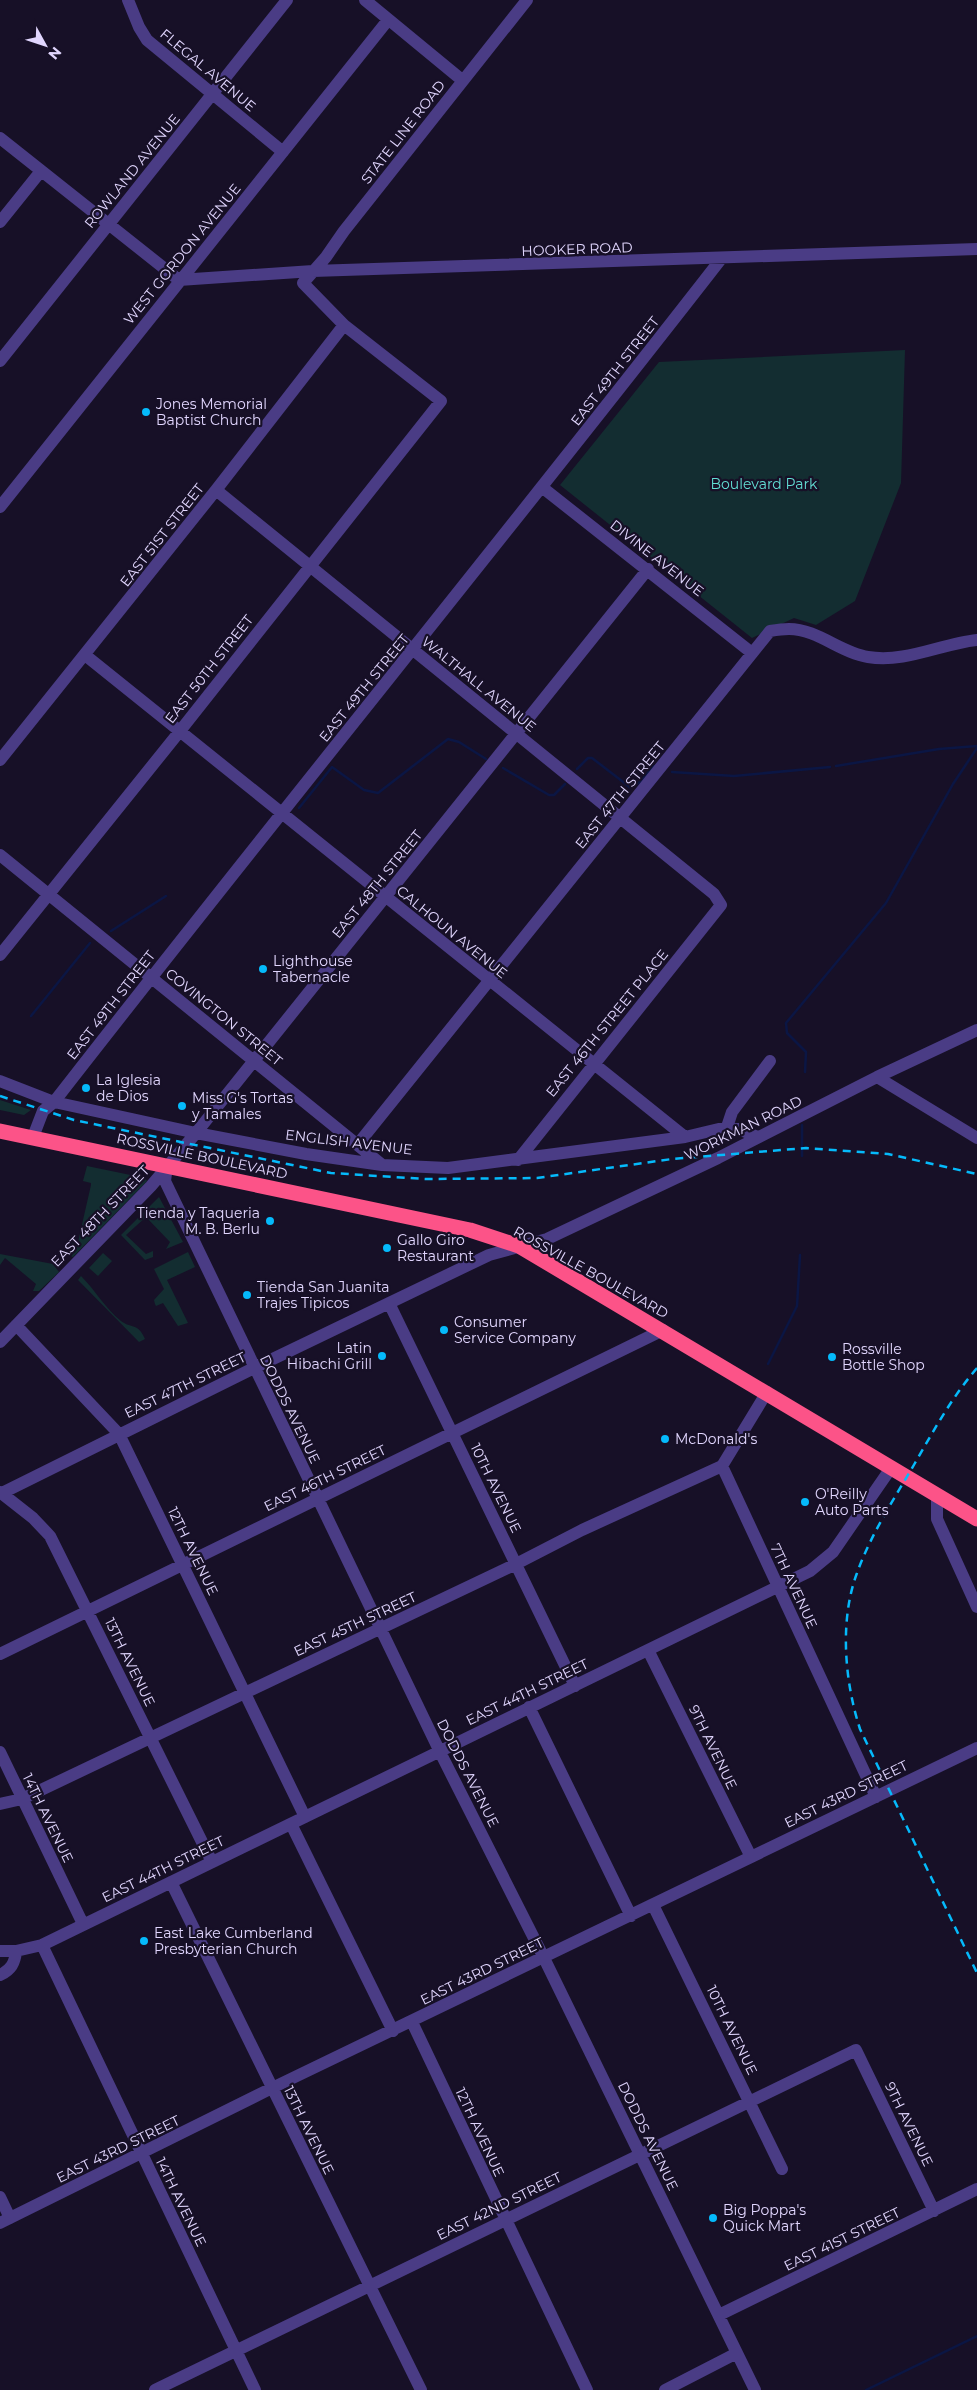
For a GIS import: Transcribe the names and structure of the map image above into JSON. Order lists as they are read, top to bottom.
{
  "streets": {
    "highway": ["ROSSVILLE BOULEVARD"],
    "street": [
      "FLEGAL AVENUE",
      "STATE LINE ROAD",
      "ROWLAND AVENUE",
      "HOOKER ROAD",
      "WEST GORDON AVENUE",
      "EAST 49TH STREET",
      "EAST 51ST STREET",
      "DIVINE AVENUE",
      "EAST 50TH STREET",
      "WALTHALL AVENUE",
      "EAST 47TH STREET",
      "EAST 48TH STREET",
      "CALHOUN AVENUE",
      "COVINGTON STREET",
      "EAST 46TH STREET PLACE",
      "WORKMAN ROAD",
      "ENGLISH AVENUE",
      "DODDS AVENUE",
      "EAST 46TH STREET",
      "10TH AVENUE",
      "12TH AVENUE",
      "7TH AVENUE",
      "EAST 45TH STREET",
      "13TH AVENUE",
      "EAST 44TH STREET",
      "9TH AVENUE",
      "EAST 43RD STREET",
      "14TH AVENUE",
      "EAST 42ND STREET",
      "EAST 41ST STREET"
    ]
  },
  "crossings": [
    ["FLEGAL AVENUE", "ROWLAND AVENUE"],
    ["FLEGAL AVENUE", "WEST GORDON AVENUE"],
    ["STATE LINE ROAD", "HOOKER ROAD"],
    ["STATE LINE ROAD", "EAST 51ST STREET"],
    ["STATE LINE ROAD", "EAST 50TH STREET"],
    ["HOOKER ROAD", "WEST GORDON AVENUE"],
    ["HOOKER ROAD", "EAST 49TH STREET"],
    ["EAST 49TH STREET", "DIVINE AVENUE"],
    ["EAST 49TH STREET", "WALTHALL AVENUE"],
    ["EAST 49TH STREET", "CALHOUN AVENUE"],
    ["EAST 49TH STREET", "COVINGTON STREET"],
    ["EAST 49TH STREET", "ENGLISH AVENUE"],
    ["EAST 49TH STREET", "ROSSVILLE BOULEVARD"],
    ["EAST 51ST STREET", "EAST 50TH STREET"],
    ["EAST 51ST STREET", "WALTHALL AVENUE"],
    ["EAST 51ST STREET", "CALHOUN AVENUE"],
    ["DIVINE AVENUE", "EAST 47TH STREET"],
    ["DIVINE AVENUE", "EAST 48TH STREET"],
    ["EAST 50TH STREET", "WALTHALL AVENUE"],
    ["EAST 50TH STREET", "CALHOUN AVENUE"],
    ["EAST 50TH STREET", "COVINGTON STREET"],
    ["WALTHALL AVENUE", "EAST 47TH STREET"],
    ["WALTHALL AVENUE", "EAST 48TH STREET"],
    ["WALTHALL AVENUE", "EAST 46TH STREET PLACE"],
    ["EAST 47TH STREET", "CALHOUN AVENUE"],
    ["EAST 47TH STREET", "COVINGTON STREET"],
    ["EAST 47TH STREET", "WORKMAN ROAD"],
    ["EAST 47TH STREET", "ROSSVILLE BOULEVARD"],
    ["EAST 47TH STREET", "DODDS AVENUE"],
    ["EAST 47TH STREET", "10TH AVENUE"],
    ["EAST 47TH STREET", "12TH AVENUE"],
    ["EAST 47TH STREET", "13TH AVENUE"],
    ["EAST 48TH STREET", "CALHOUN AVENUE"],
    ["EAST 48TH STREET", "COVINGTON STREET"],
    ["EAST 48TH STREET", "ENGLISH AVENUE"],
    ["EAST 48TH STREET", "ROSSVILLE BOULEVARD"],
    ["EAST 48TH STREET", "DODDS AVENUE"],
    ["EAST 48TH STREET", "12TH AVENUE"],
    ["CALHOUN AVENUE", "EAST 46TH STREET PLACE"],
    ["CALHOUN AVENUE", "ENGLISH AVENUE"],
    ["COVINGTON STREET", "ENGLISH AVENUE"],
    ["EAST 46TH STREET PLACE", "ENGLISH AVENUE"],
    ["WORKMAN ROAD", "ROSSVILLE BOULEVARD"],
    ["ROSSVILLE BOULEVARD", "DODDS AVENUE"],
    ["ROSSVILLE BOULEVARD", "EAST 46TH STREET"],
    ["ROSSVILLE BOULEVARD", "EAST 44TH STREET"],
    ["DODDS AVENUE", "EAST 46TH STREET"],
    ["DODDS AVENUE", "EAST 45TH STREET"],
    ["DODDS AVENUE", "EAST 44TH STREET"],
    ["DODDS AVENUE", "EAST 43RD STREET"],
    ["DODDS AVENUE", "EAST 42ND STREET"],
    ["DODDS AVENUE", "EAST 41ST STREET"],
    ["EAST 46TH STREET", "10TH AVENUE"],
    ["EAST 46TH STREET", "12TH AVENUE"],
    ["EAST 46TH STREET", "13TH AVENUE"],
    ["10TH AVENUE", "EAST 45TH STREET"],
    ["10TH AVENUE", "EAST 44TH STREET"],
    ["10TH AVENUE", "EAST 43RD STREET"],
    ["10TH AVENUE", "EAST 42ND STREET"],
    ["12TH AVENUE", "EAST 45TH STREET"],
    ["12TH AVENUE", "EAST 44TH STREET"],
    ["12TH AVENUE", "EAST 43RD STREET"],
    ["12TH AVENUE", "EAST 42ND STREET"],
    ["7TH AVENUE", "EAST 45TH STREET"],
    ["7TH AVENUE", "EAST 44TH STREET"],
    ["7TH AVENUE", "EAST 43RD STREET"],
    ["EAST 45TH STREET", "13TH AVENUE"],
    ["EAST 45TH STREET", "14TH AVENUE"],
    ["13TH AVENUE", "EAST 44TH STREET"],
    ["13TH AVENUE", "EAST 43RD STREET"],
    ["13TH AVENUE", "EAST 42ND STREET"],
    ["EAST 44TH STREET", "9TH AVENUE"],
    ["EAST 44TH STREET", "14TH AVENUE"],
    ["9TH AVENUE", "EAST 43RD STREET"],
    ["9TH AVENUE", "EAST 42ND STREET"],
    ["9TH AVENUE", "EAST 41ST STREET"],
    ["EAST 43RD STREET", "14TH AVENUE"],
    ["14TH AVENUE", "EAST 42ND STREET"]
  ],
  "parks": ["Boulevard Park"],
  "places": [
    "Jones Memorial Baptist Church",
    "Lighthouse Tabernacle",
    "La Iglesia de Dios",
    "Miss G's Tortas y Tamales",
    "Tienda y Taqueria M. B. Berlu",
    "Gallo Giro Restaurant",
    "Tienda San Juanita Trajes Tipicos",
    "Consumer Service Company",
    "Latin Hibachi Grill",
    "Rossville Bottle Shop",
    "McDonald's",
    "O'Reilly Auto Parts",
    "East Lake Cumberland Presbyterian Church",
    "Big Poppa's Quick Mart"
  ],
  "north": "bottom right"
}
